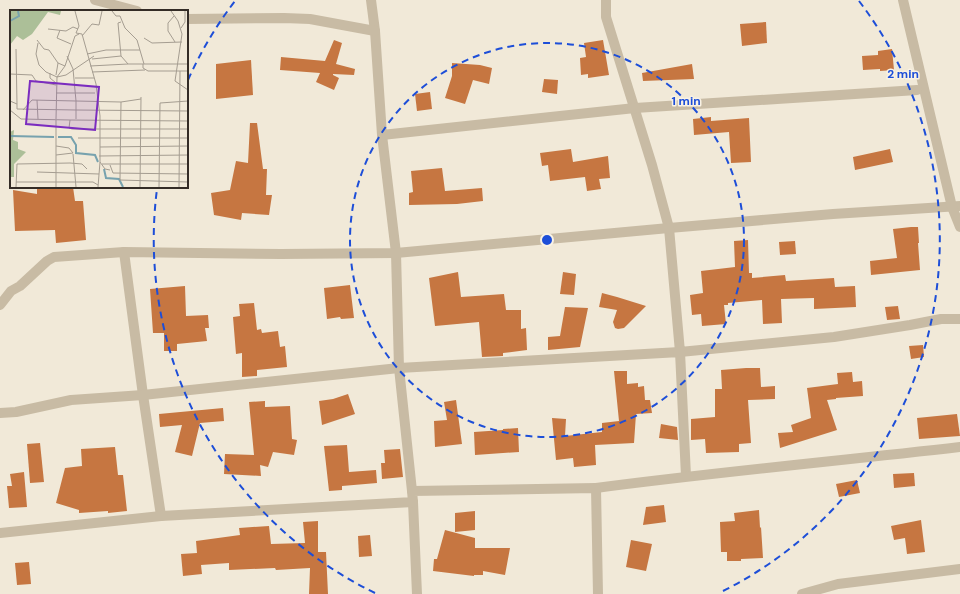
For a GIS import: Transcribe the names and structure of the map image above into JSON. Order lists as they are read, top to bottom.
{
  "rings": ["2 min", "1 min"]
}
